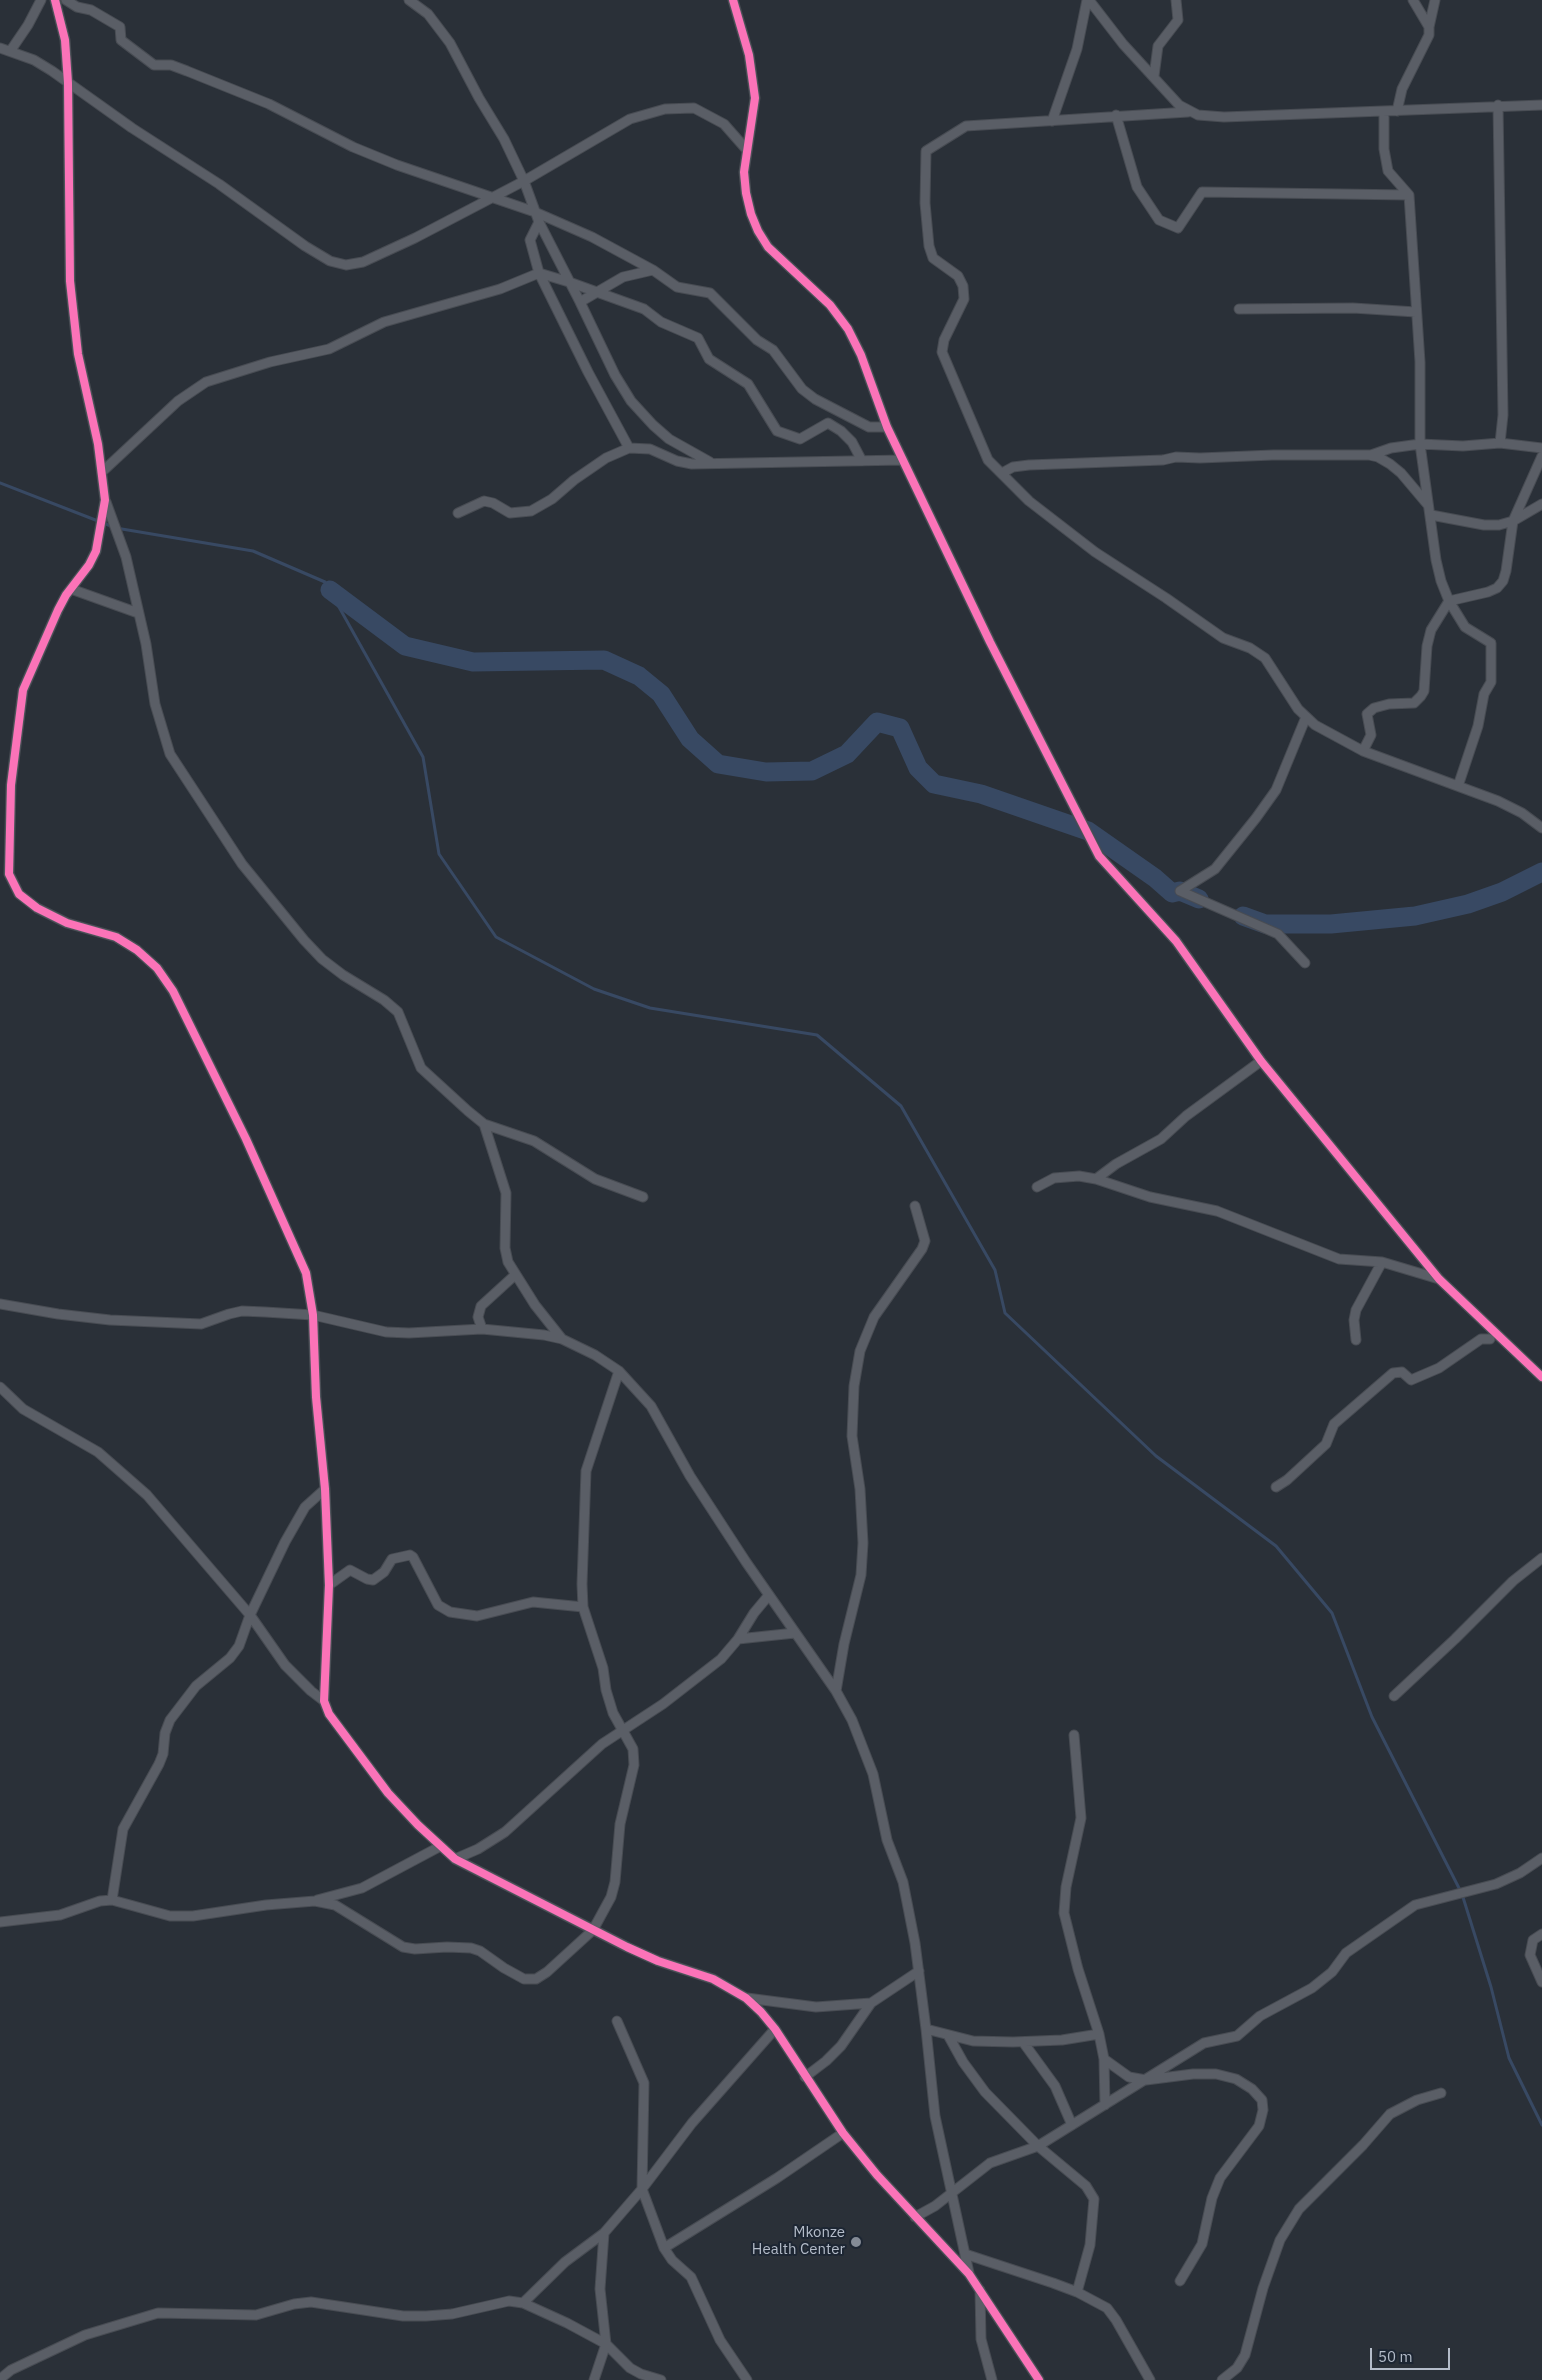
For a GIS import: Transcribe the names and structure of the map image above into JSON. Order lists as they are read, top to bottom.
{
  "places": ["Mkonze Health Center"],
  "scale_bar": "50 m"
}
